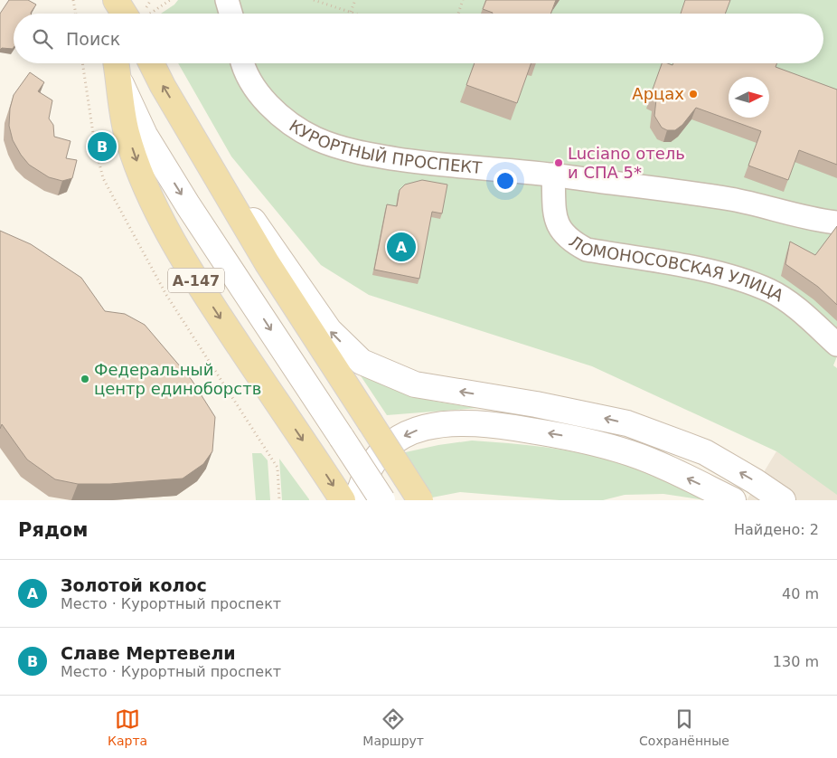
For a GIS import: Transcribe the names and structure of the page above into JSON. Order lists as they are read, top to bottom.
{
  "streets": {
    "main road": ["А-147"],
    "street": ["КУРОРТНЫЙ ПРОСПЕКТ", "ЛОМОНОСОВСКАЯ УЛИЦА"]
  },
  "crossings": [
    ["КУРОРТНЫЙ ПРОСПЕКТ", "ЛОМОНОСОВСКАЯ УЛИЦА"]
  ],
  "places": ["Арцах", "Luciano отель и СПА 5*", "Федеральный центр единоборств"],
  "north": "right",
  "page": {
    "search": "Поиск",
    "pins": ["B", "A"],
    "heading": ["Рядом", "Найдено: 2"],
    "list": [
      {
        "mark": "A",
        "name": "Золотой колос",
        "note": "Место · Курортный проспект",
        "value": "40 m"
      },
      {
        "mark": "B",
        "name": "Славе Мертевели",
        "note": "Место · Курортный проспект",
        "value": "130 m"
      }
    ],
    "nav": ["Карта", "Маршрут", "Сохранённые"]
  }
}
